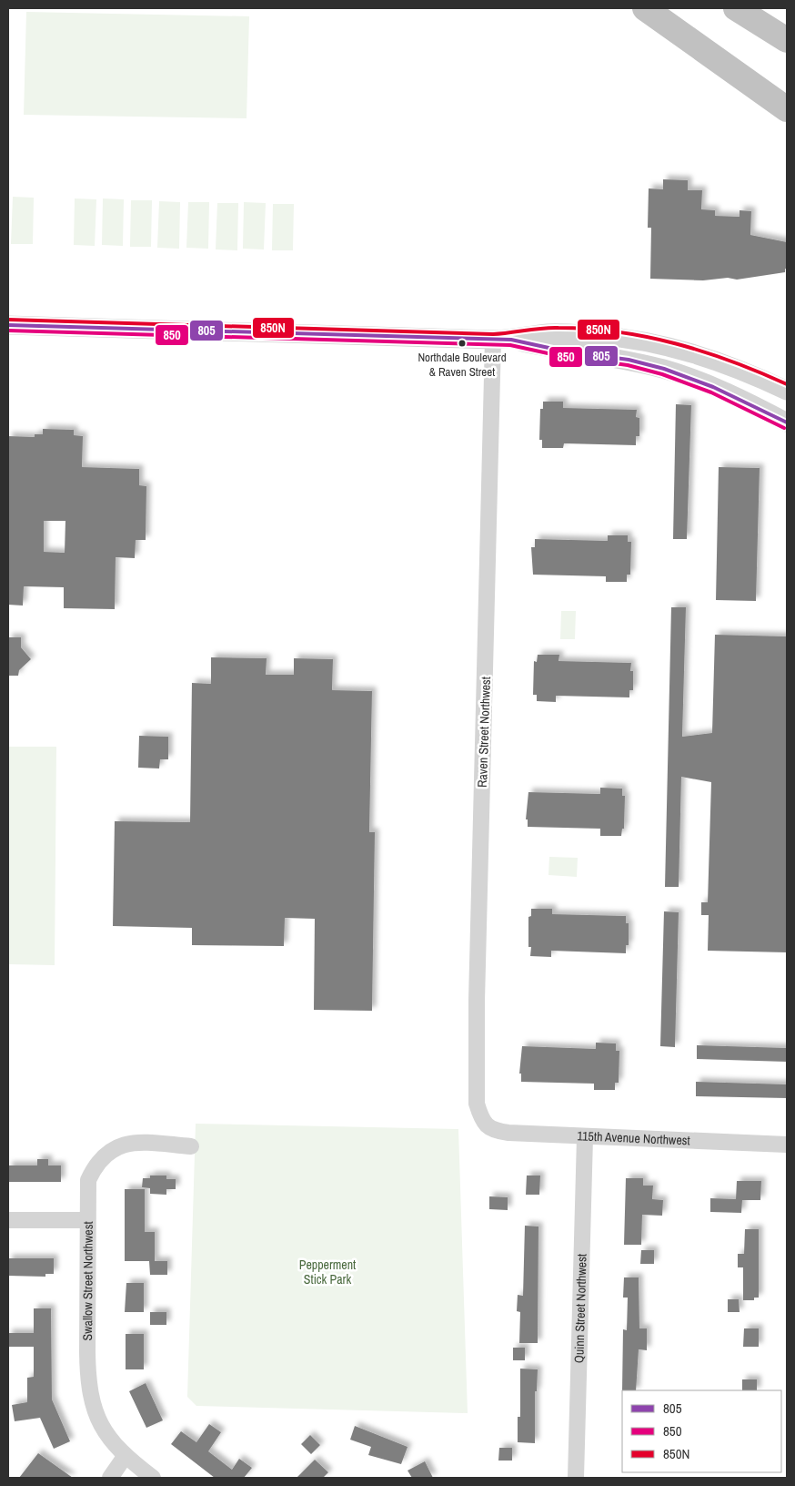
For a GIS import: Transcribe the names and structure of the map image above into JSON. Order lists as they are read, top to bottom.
{
  "streets": {
    "street": [
      "Raven Street Northwest",
      "115th Avenue Northwest",
      "Swallow Street Northwest",
      "Quinn Street Northwest"
    ]
  },
  "crossings": [
    ["Raven Street Northwest", "115th Avenue Northwest"],
    ["115th Avenue Northwest", "Quinn Street Northwest"]
  ],
  "parks": ["Pepperment Stick Park"],
  "places": ["Northdale Boulevard & Raven Street"],
  "lines": ["transit line 850N", "transit line 805", "transit line 850"],
  "legend": ["805", "850", "850N"]
}
